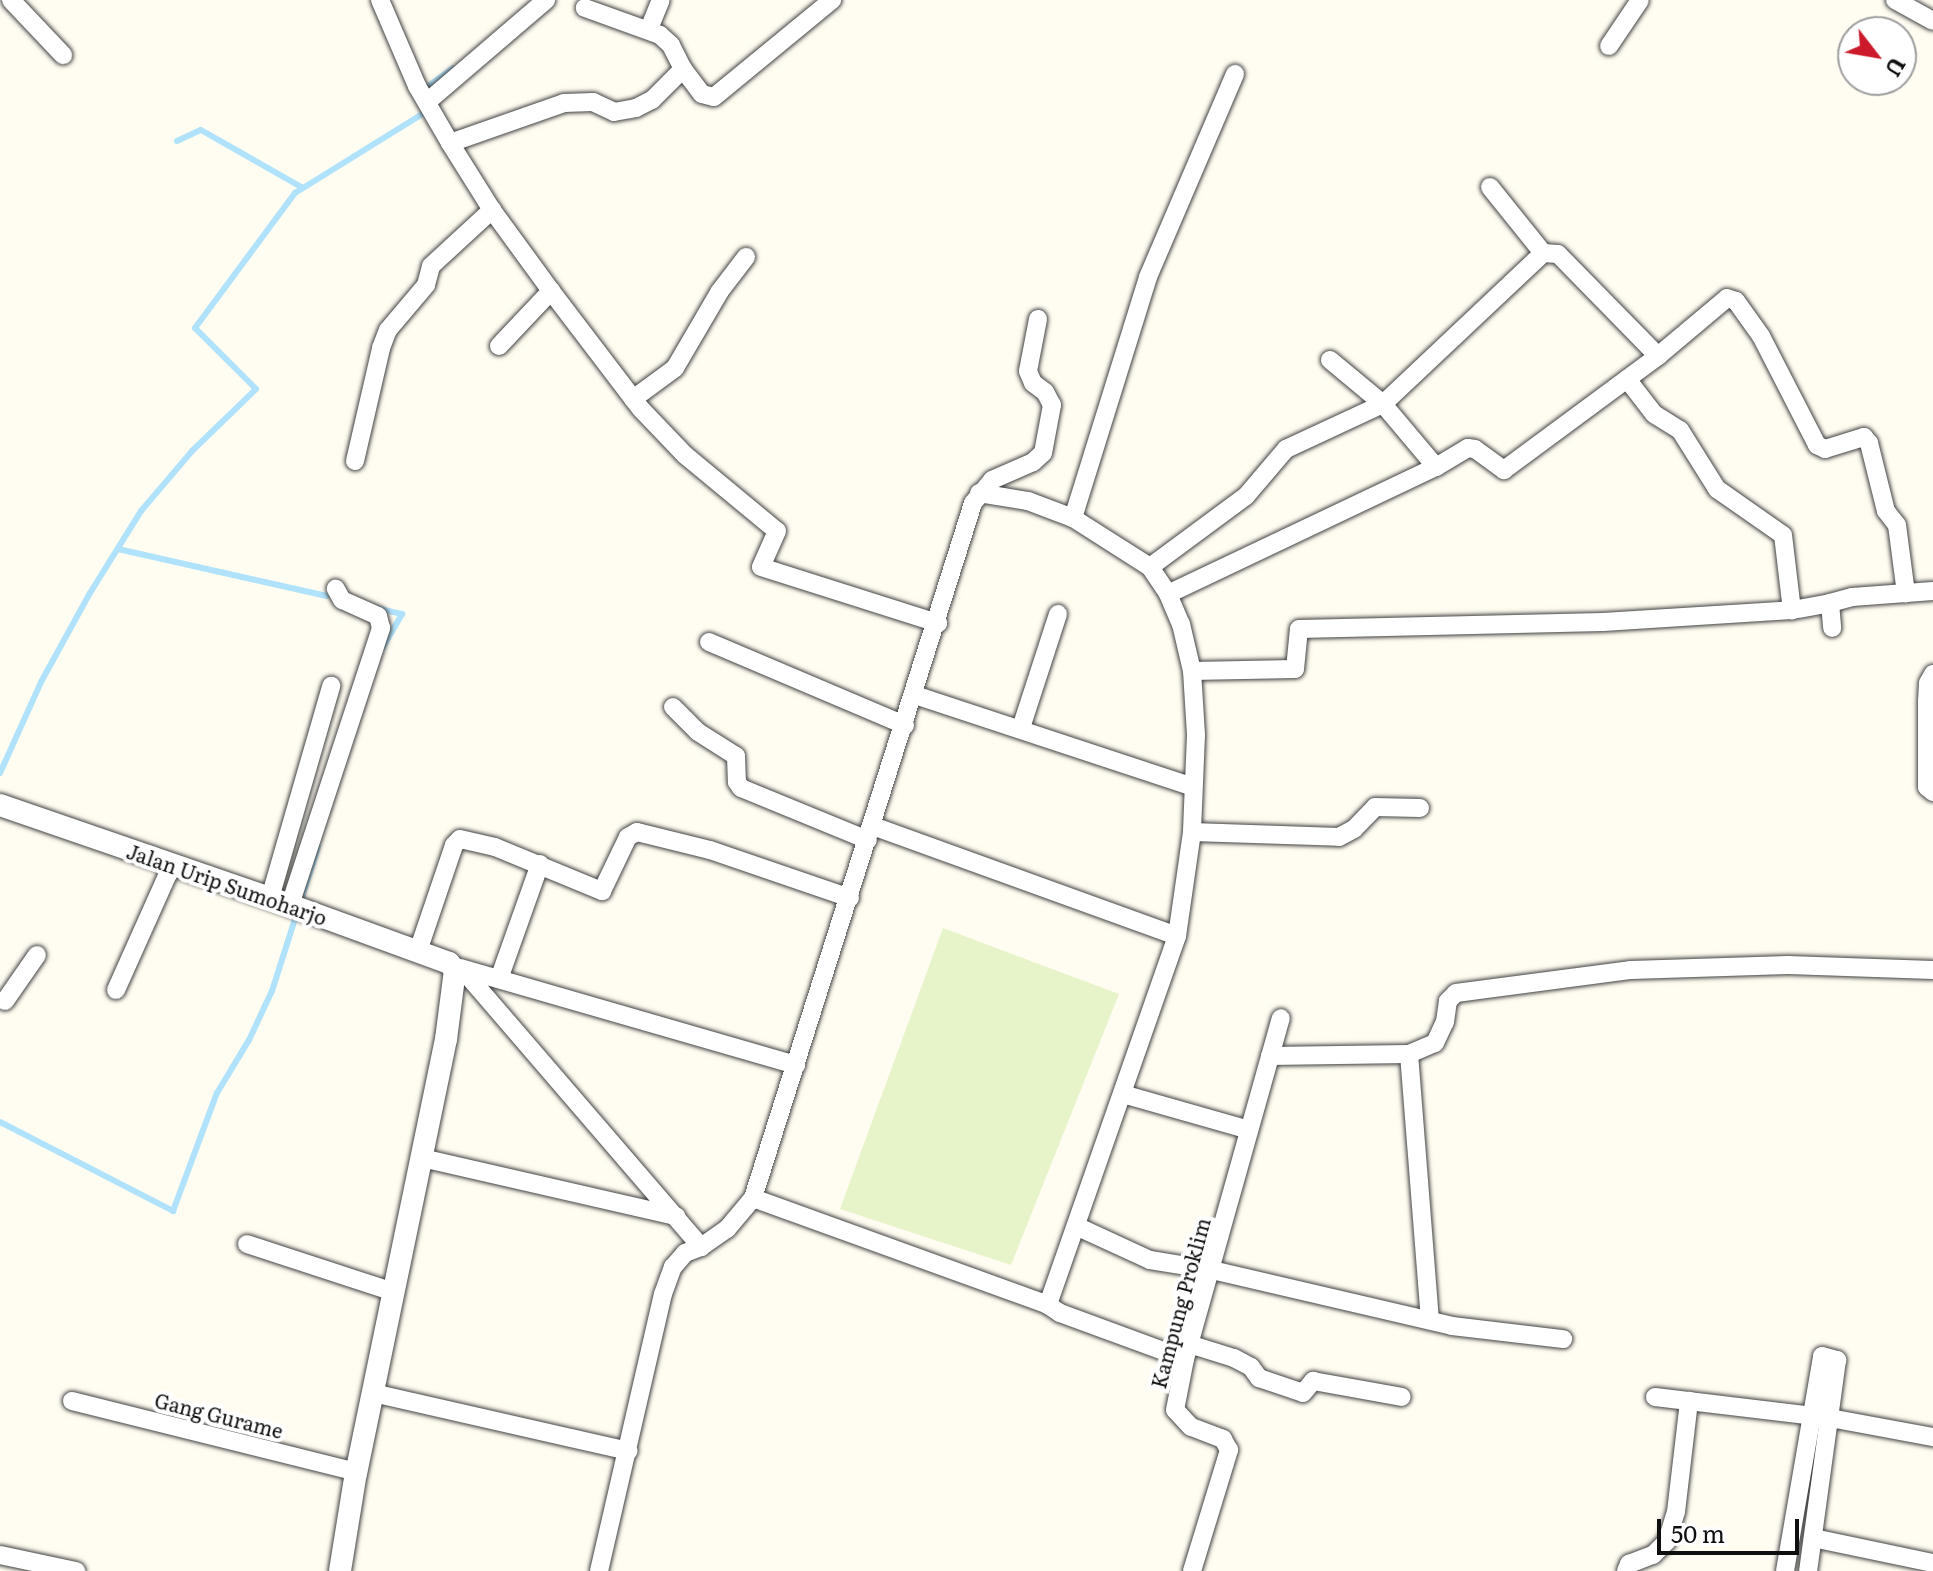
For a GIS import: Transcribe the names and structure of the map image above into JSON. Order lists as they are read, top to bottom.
{
  "streets": {
    "street": ["Jalan Urip Sumoharjo", "Kampung Proklim", "Gang Gurame"]
  },
  "scale_bar": "50 m",
  "north": "bottom right"
}
